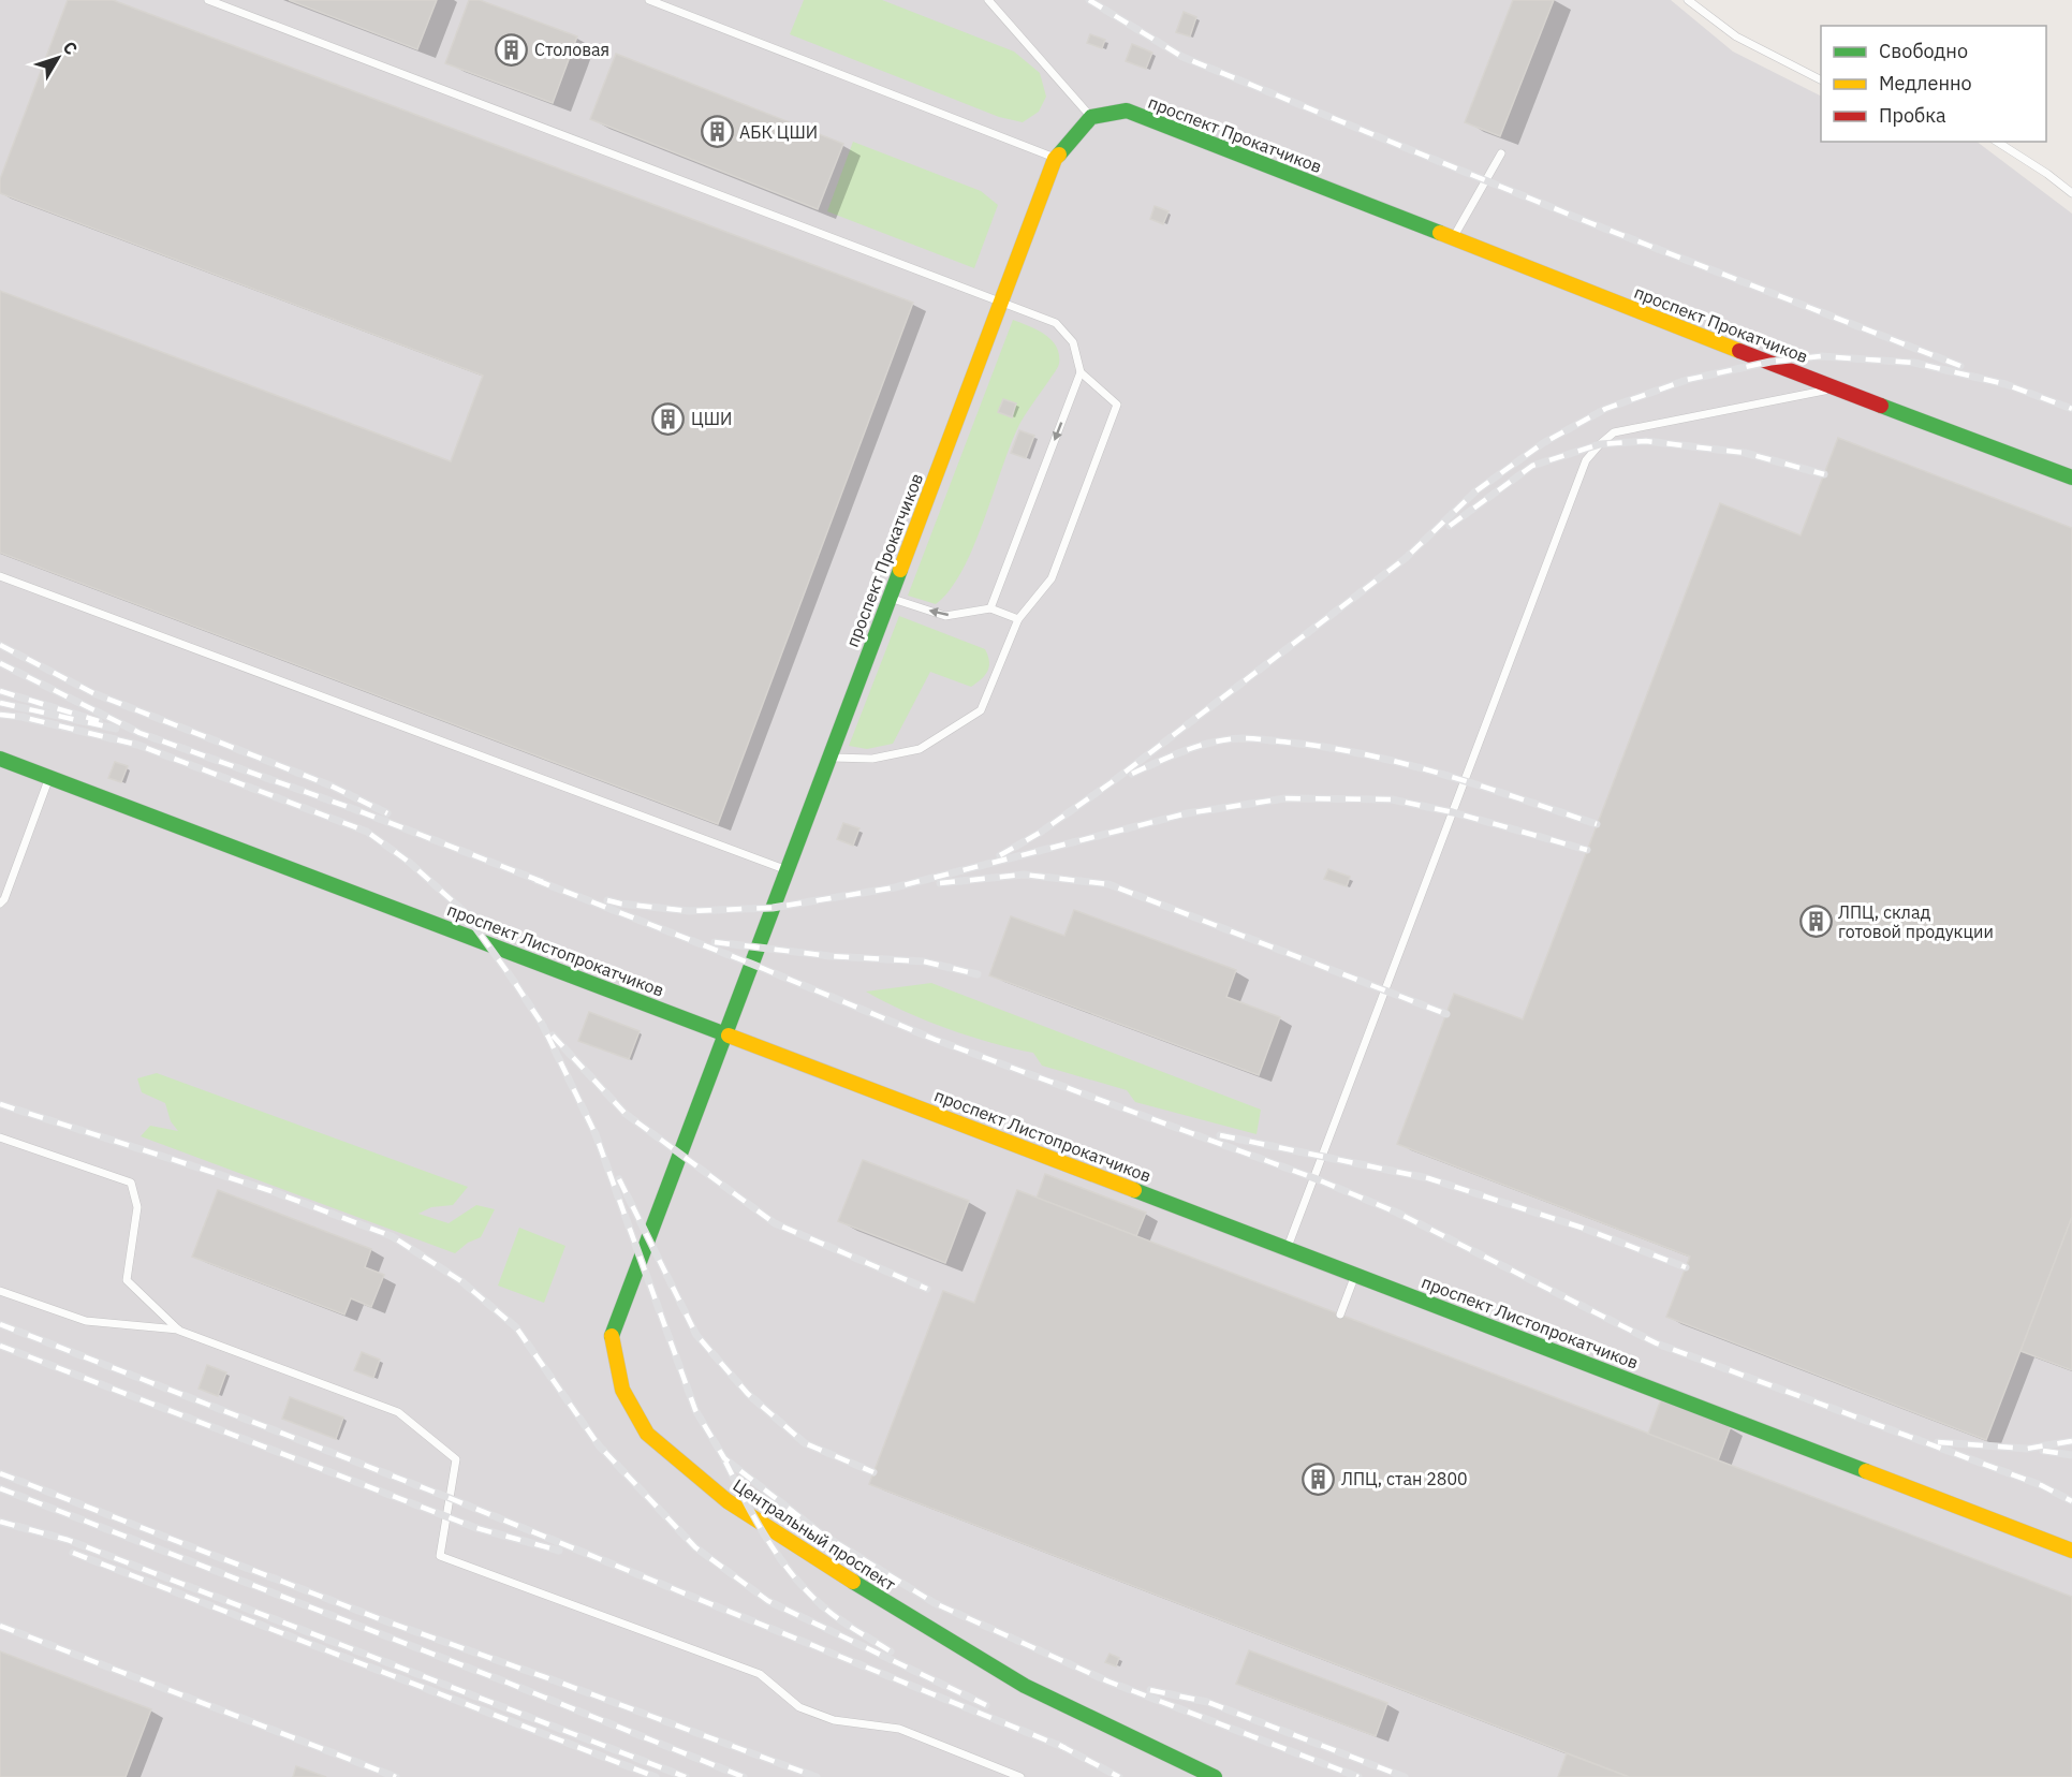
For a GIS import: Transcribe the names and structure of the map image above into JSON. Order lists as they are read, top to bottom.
{
  "streets": {
    "street": ["проспект Прокатчиков", "проспект Листопрокатчиков", "Центральный проспект"]
  },
  "crossings": [
    ["проспект Прокатчиков", "проспект Листопрокатчиков"],
    ["проспект Прокатчиков", "Центральный проспект"],
    ["проспект Листопрокатчиков", "Центральный проспект"]
  ],
  "places": {
    "building": [
      "Столовая",
      "АБК ЦШИ",
      "ЦШИ",
      "ЛПЦ, склад готовой продукции",
      "ЛПЦ, стан 2800"
    ]
  },
  "legend": ["Свободно", "Медленно", "Пробка"],
  "north": "top right"
}
